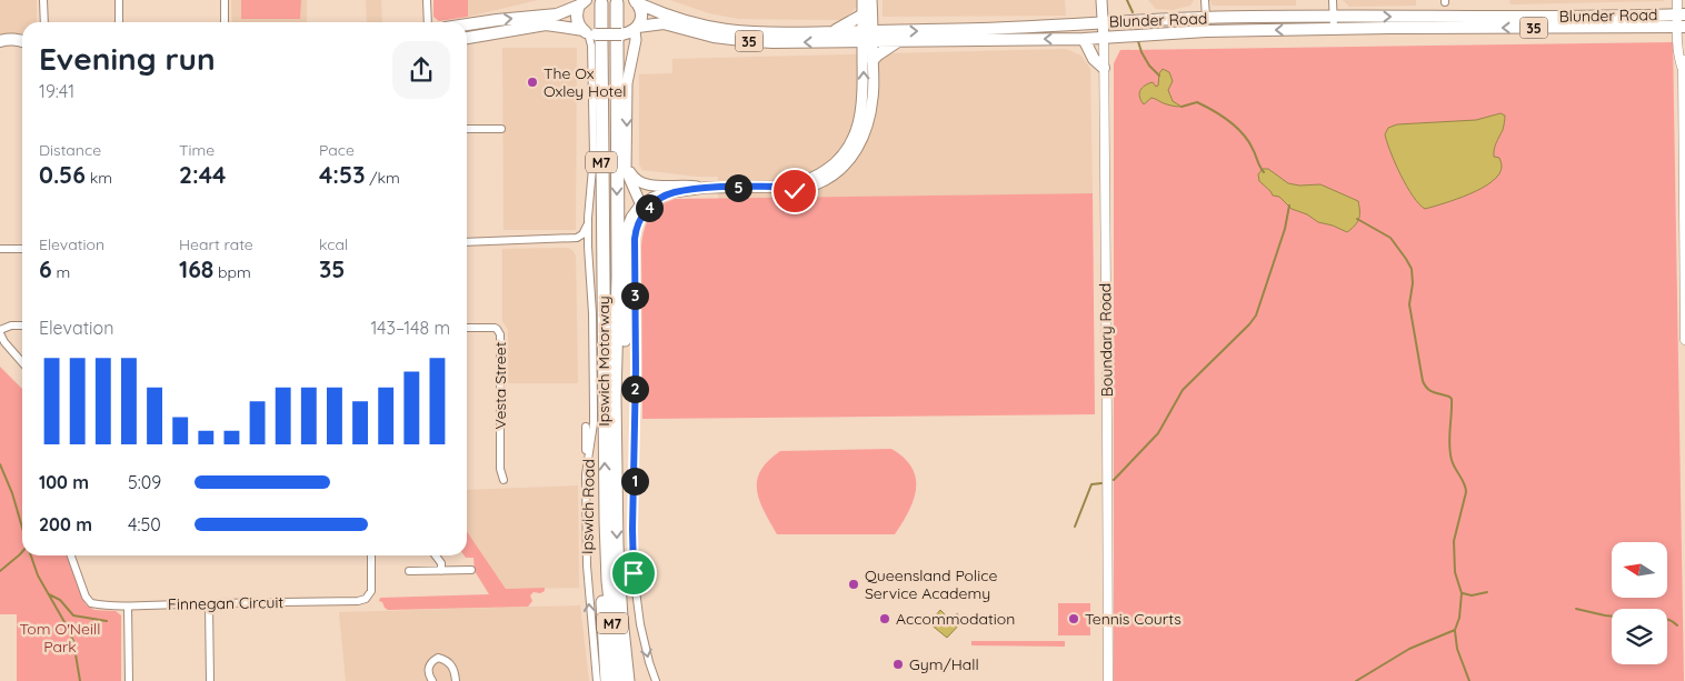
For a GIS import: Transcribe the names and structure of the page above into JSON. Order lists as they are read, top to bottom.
{
  "streets": {
    "highway": ["M7", "Ipswich Motorway"],
    "main road": ["Blunder Road", "35", "Boundary Road"],
    "street": ["Vesta Street", "Ipswich Road", "Finnegan Circuit"]
  },
  "crossings": [
    ["Blunder Road", "35"],
    ["Blunder Road", "Boundary Road"],
    ["35", "Ipswich Motorway"],
    ["35", "Ipswich Road"],
    ["Ipswich Motorway", "Ipswich Road"]
  ],
  "parks": ["Tom O'Neill Park"],
  "places": [
    "The Ox Oxley Hotel",
    "Queensland Police Service Academy",
    "Accommodation",
    "Tennis Courts",
    "Gym/Hall"
  ],
  "north": "left",
  "page": {
    "heading": ["Evening run", "19:41"],
    "stats": [
      ["Distance", "0.56 km"],
      ["Time", "2:44"],
      ["Pace", "4:53 /km"],
      ["Elevation", "6 m"],
      ["Heart rate", "168 bpm"],
      ["kcal", "35"]
    ],
    "pins": [
      "5",
      "4",
      "3",
      "2",
      "1"
    ],
    "chart": ["Elevation", "143–148 m"],
    "list": [
      {
        "name": "100 m",
        "note": "5:09"
      },
      {
        "name": "200 m",
        "note": "4:50"
      }
    ]
  }
}
